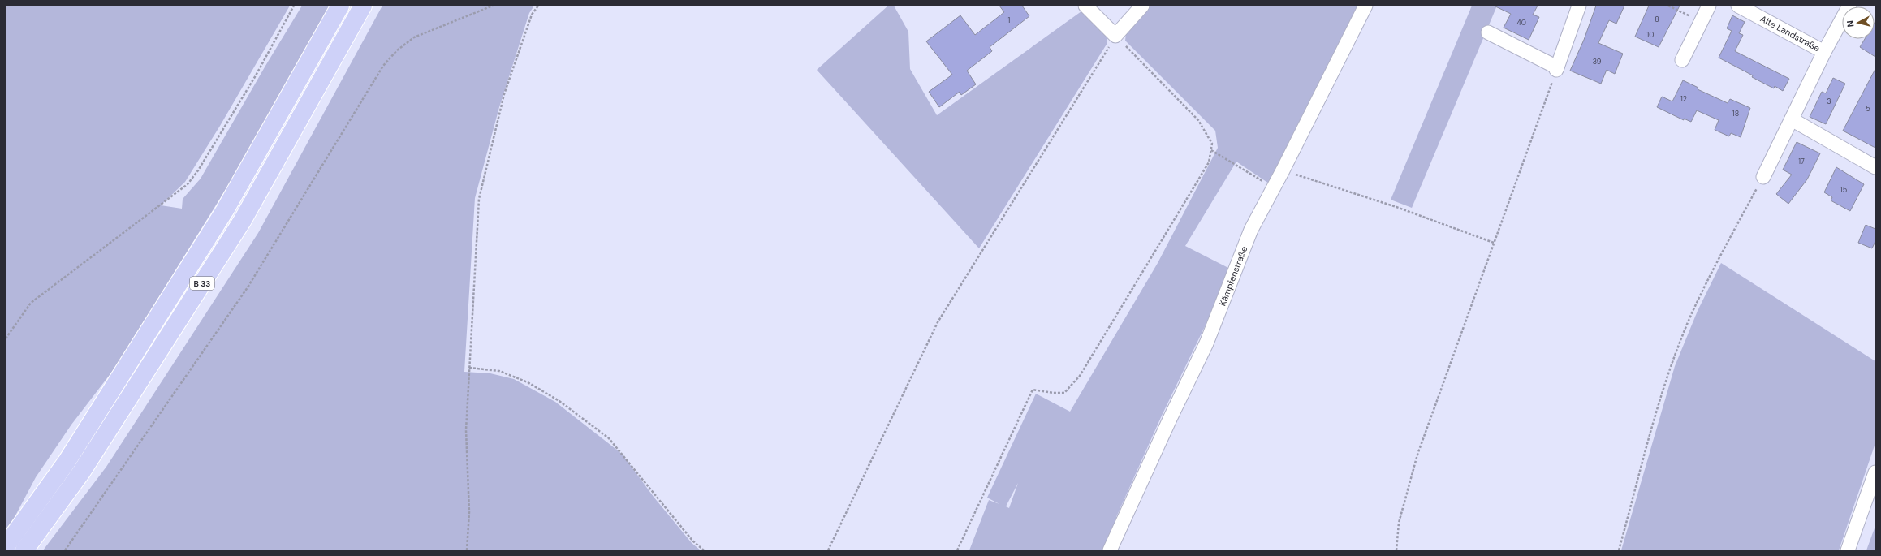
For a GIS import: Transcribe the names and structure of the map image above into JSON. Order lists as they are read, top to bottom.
{
  "streets": {
    "highway": ["B 33"],
    "street": ["Alte Landstraße", "Kämpfenstraße"]
  },
  "house_numbers": [
    "8",
    "1",
    "40",
    "10",
    "39",
    "12",
    "3",
    "5",
    "18",
    "17",
    "15"
  ],
  "north": "left"
}
